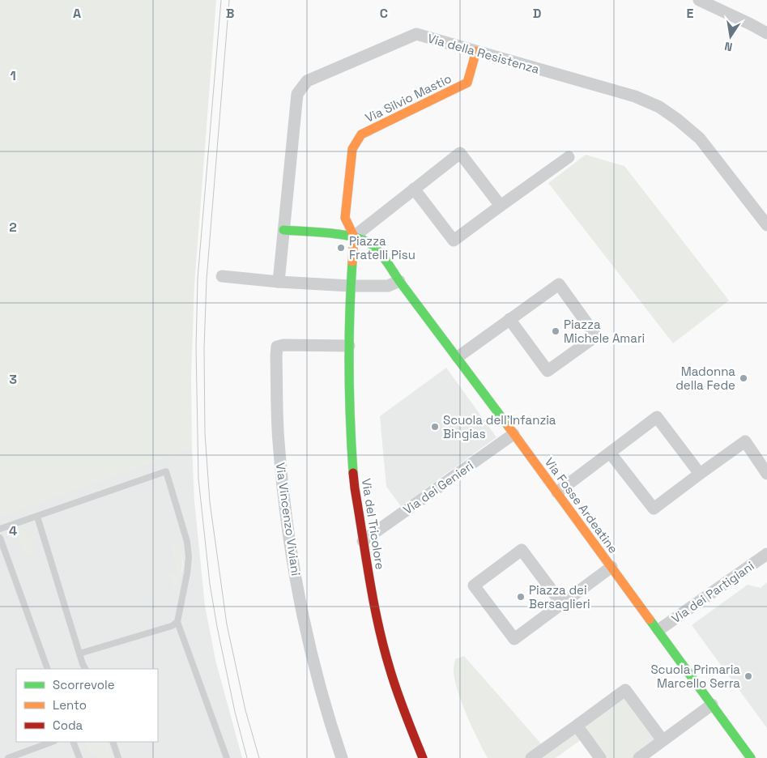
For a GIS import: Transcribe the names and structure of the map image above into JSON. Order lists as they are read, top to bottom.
{
  "streets": {
    "street": [
      "Via della Resistenza",
      "Via Silvio Mastio",
      "Via dei Genieri",
      "Via Fosse Ardeatine",
      "Via Vincenzo Viviani",
      "Via del Tricolore",
      "Via dei Partigiani"
    ]
  },
  "crossings": [
    ["Via della Resistenza", "Via Silvio Mastio"],
    ["Via della Resistenza", "Via Fosse Ardeatine"],
    ["Via Silvio Mastio", "Via Fosse Ardeatine"],
    ["Via dei Genieri", "Via Fosse Ardeatine"],
    ["Via dei Genieri", "Via del Tricolore"],
    ["Via Fosse Ardeatine", "Via dei Partigiani"],
    ["Via Vincenzo Viviani", "Via del Tricolore"]
  ],
  "places": [
    "Piazza Fratelli Pisu",
    "Piazza Michele Amari",
    "Madonna della Fede",
    "Scuola dell'Infanzia Bingias",
    "Piazza dei Bersaglieri",
    "Scuola Primaria Marcello Serra"
  ],
  "legend": ["Scorrevole", "Lento", "Coda"],
  "north": "bottom",
  "grid": {
    "columns": [
      "A",
      "B",
      "C",
      "D",
      "E"
    ],
    "rows": [
      "1",
      "2",
      "3",
      "4"
    ]
  }
}
